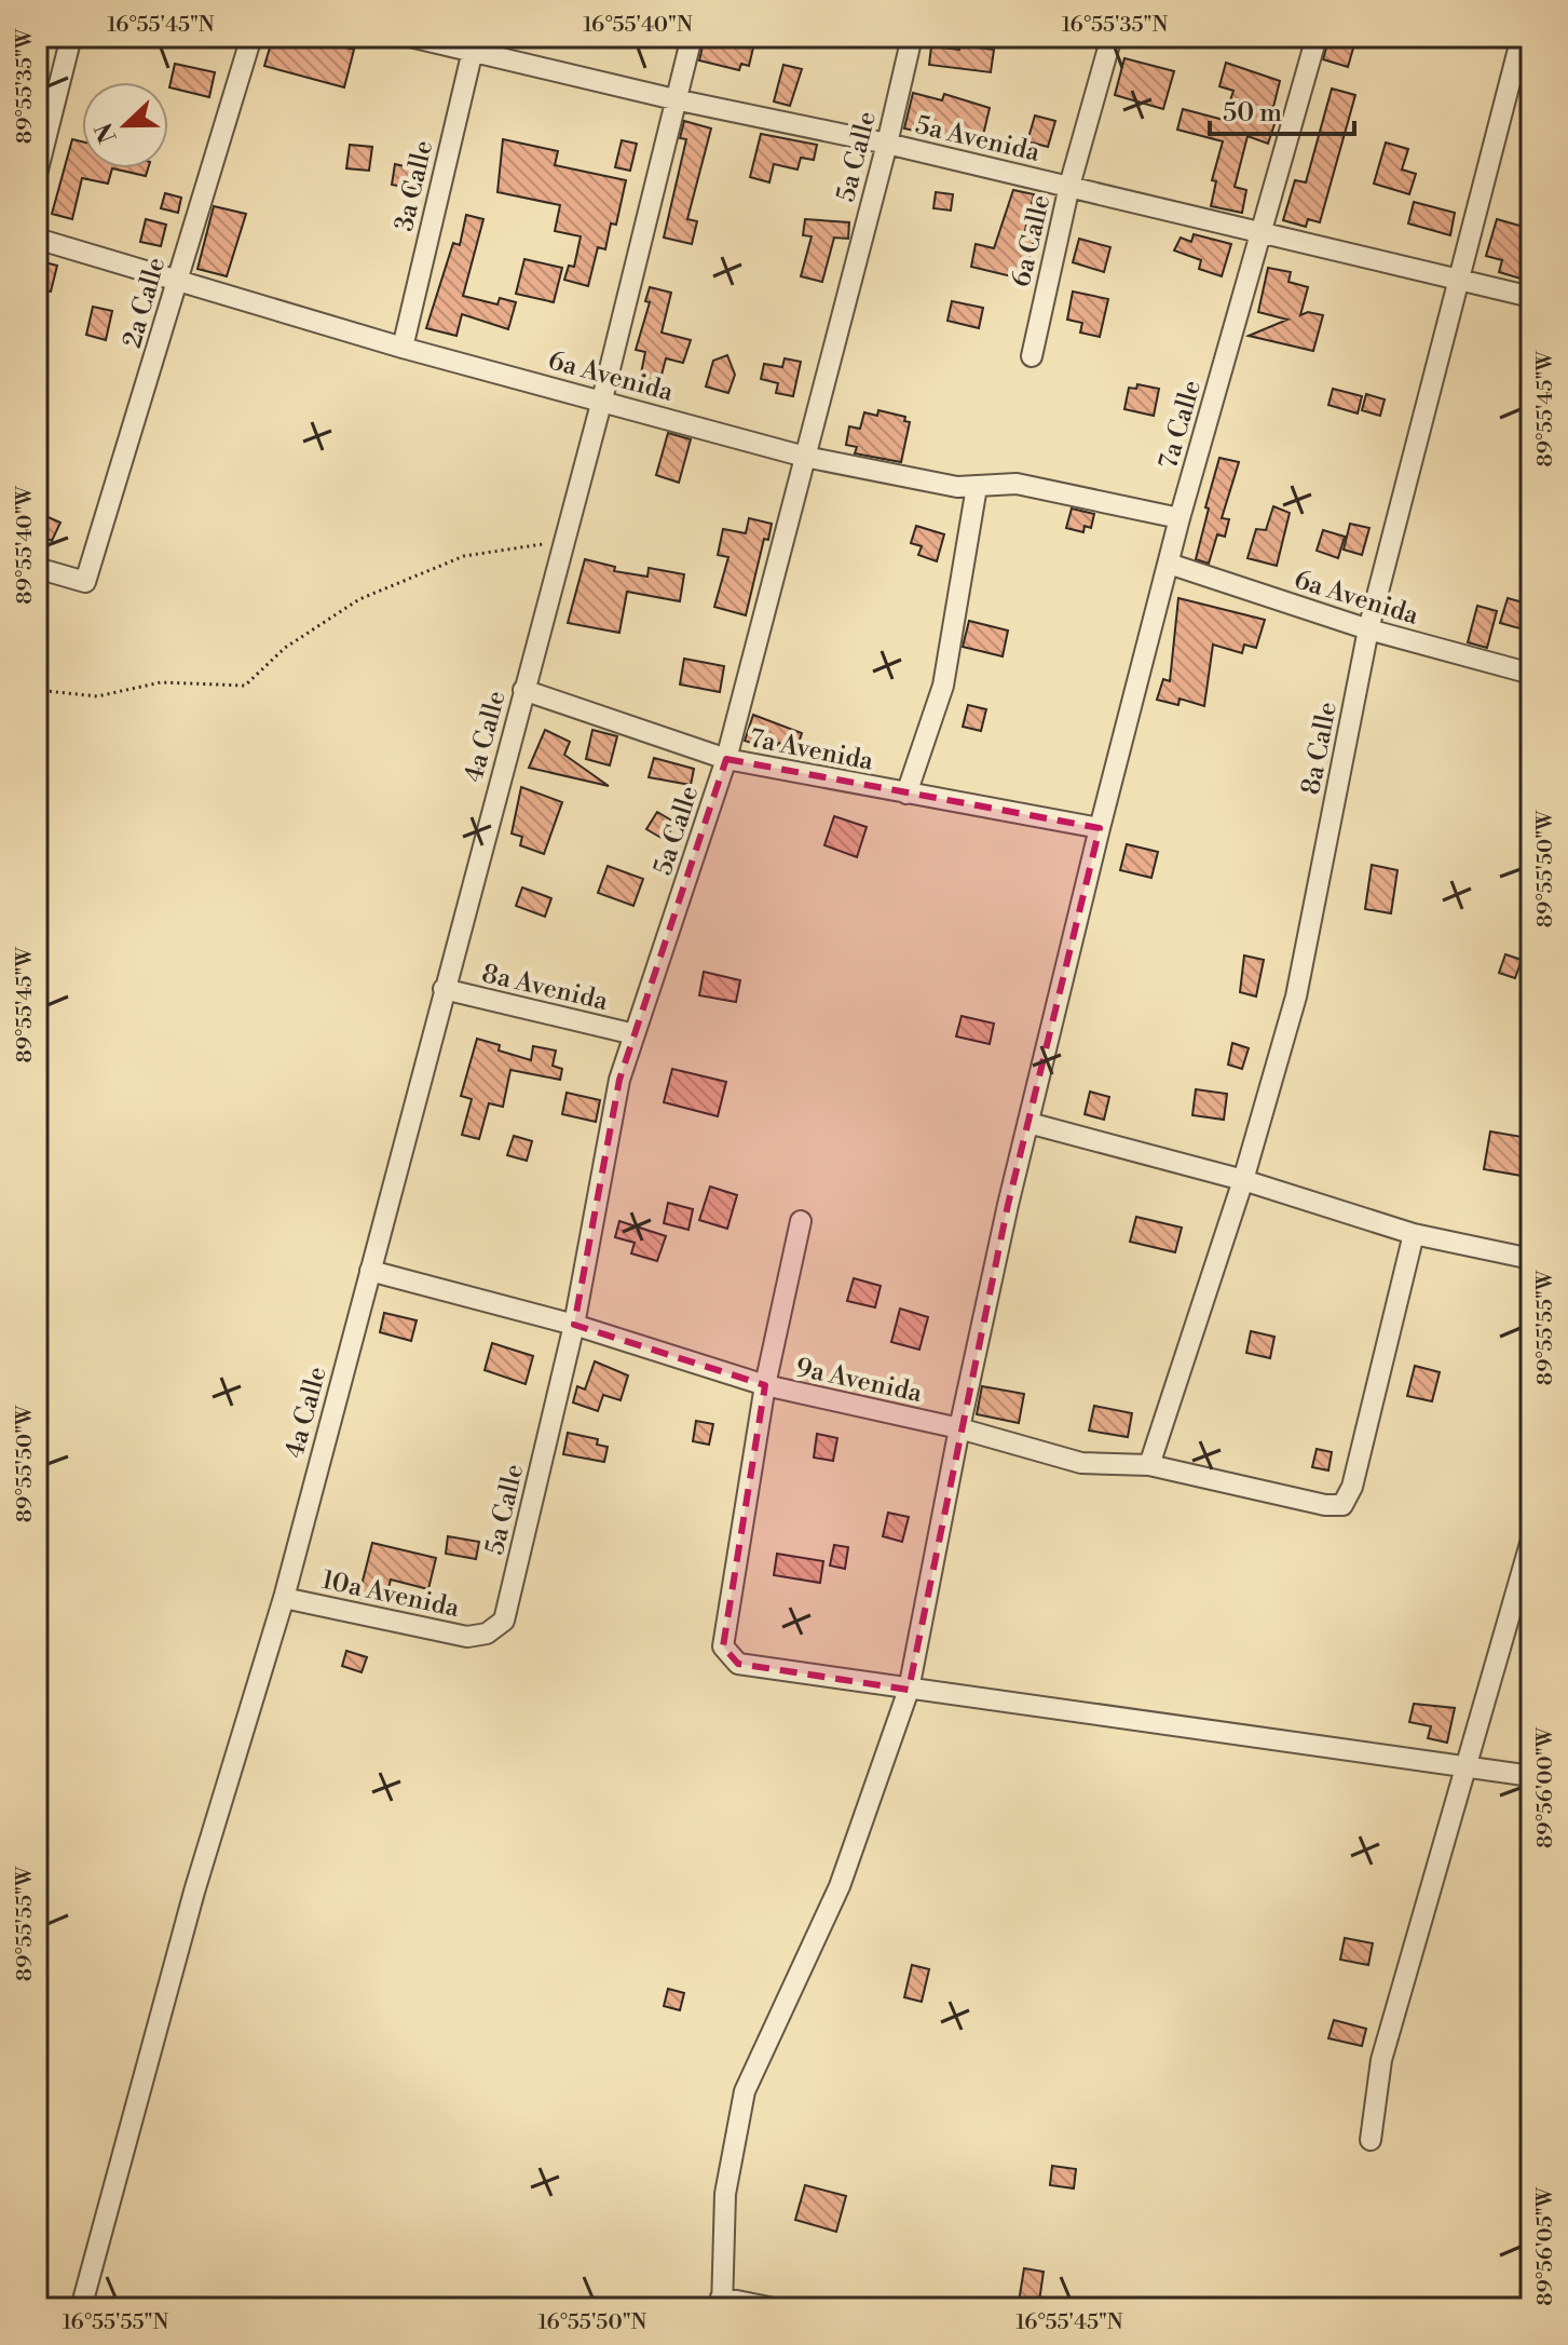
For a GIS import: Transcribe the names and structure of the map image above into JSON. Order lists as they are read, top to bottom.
{
  "streets": {
    "street": [
      "5a Avenida",
      "5a Calle",
      "3a Calle",
      "6a Calle",
      "2a Calle",
      "6a Avenida",
      "7a Calle",
      "4a Calle",
      "8a Calle",
      "7a Avenida",
      "8a Avenida",
      "9a Avenida",
      "10a Avenida"
    ]
  },
  "crossings": [
    ["5a Avenida", "5a Calle"],
    ["5a Avenida", "3a Calle"],
    ["5a Avenida", "6a Calle"],
    ["5a Avenida", "7a Calle"],
    ["5a Avenida", "4a Calle"],
    ["5a Avenida", "8a Calle"],
    ["5a Calle", "6a Avenida"],
    ["5a Calle", "7a Avenida"],
    ["5a Calle", "8a Avenida"],
    ["5a Calle", "9a Avenida"],
    ["5a Calle", "10a Avenida"],
    ["3a Calle", "6a Avenida"],
    ["2a Calle", "6a Avenida"],
    ["6a Avenida", "7a Calle"],
    ["6a Avenida", "4a Calle"],
    ["6a Avenida", "8a Calle"],
    ["7a Calle", "7a Avenida"],
    ["7a Calle", "9a Avenida"],
    ["4a Calle", "7a Avenida"],
    ["4a Calle", "8a Avenida"],
    ["4a Calle", "9a Avenida"],
    ["4a Calle", "10a Avenida"],
    ["8a Calle", "9a Avenida"]
  ],
  "scale_bar": "50 m",
  "north": "left",
  "coordinates": [
    "16°55'45\"N",
    "16°55'40\"N",
    "16°55'35\"N",
    "89°55'35\"W",
    "89°55'45\"W",
    "89°55'40\"W",
    "89°55'50\"W",
    "89°55'55\"W",
    "89°56'00\"W",
    "89°56'05\"W",
    "16°55'55\"N",
    "16°55'50\"N"
  ]
}
